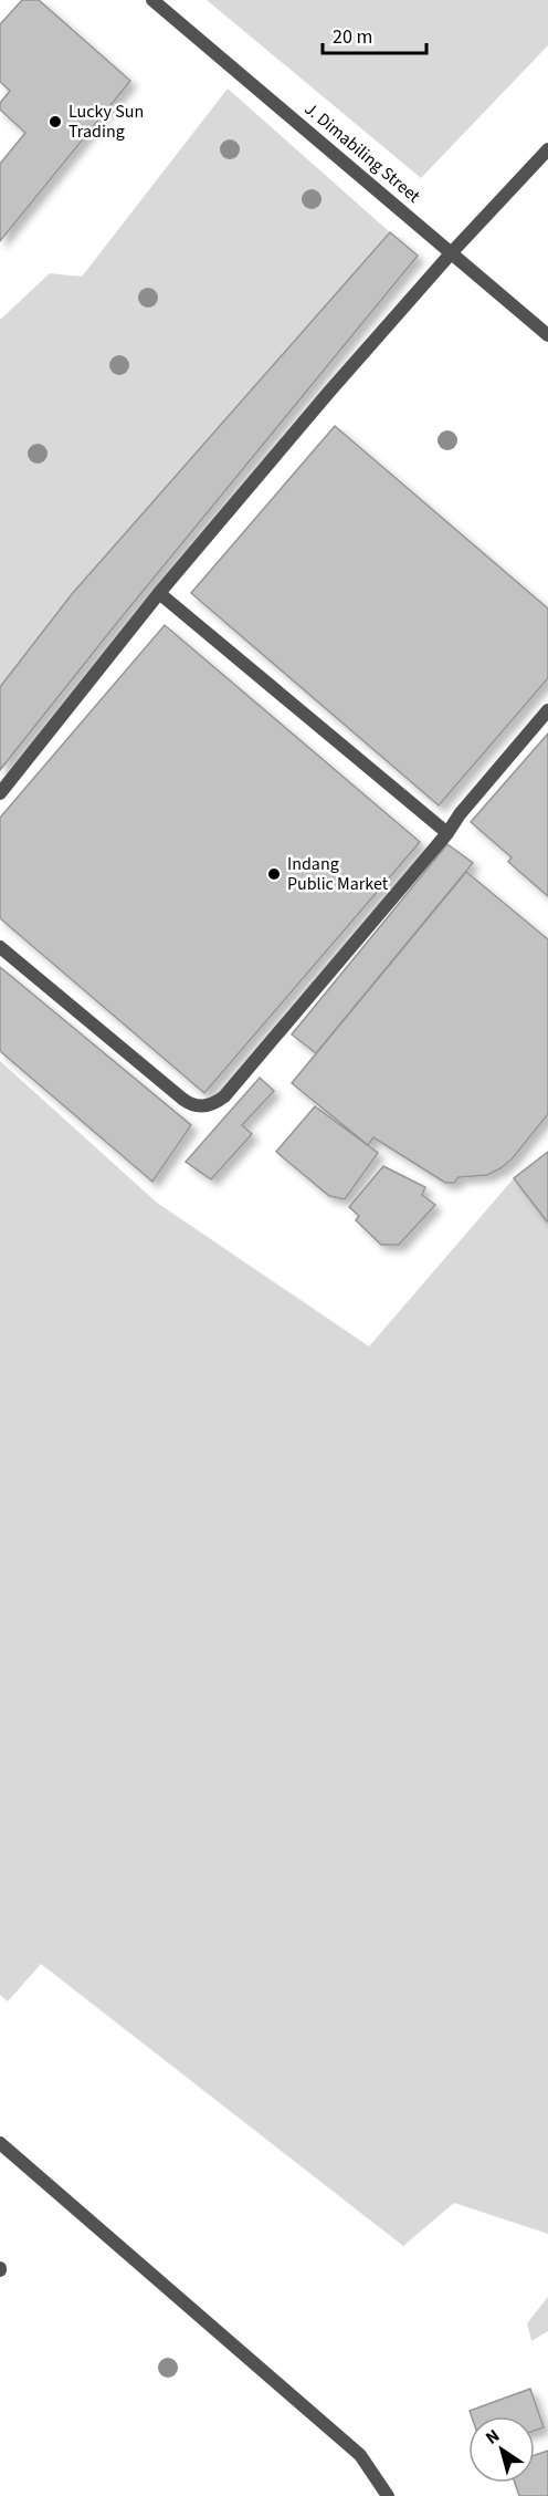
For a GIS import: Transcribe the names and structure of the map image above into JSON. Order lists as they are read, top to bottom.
{
  "streets": {
    "street": ["J. Dimabiling Street"]
  },
  "places": ["Lucky Sun Trading", "Indang Public Market"],
  "scale_bar": "20 m",
  "north": "top left"
}
